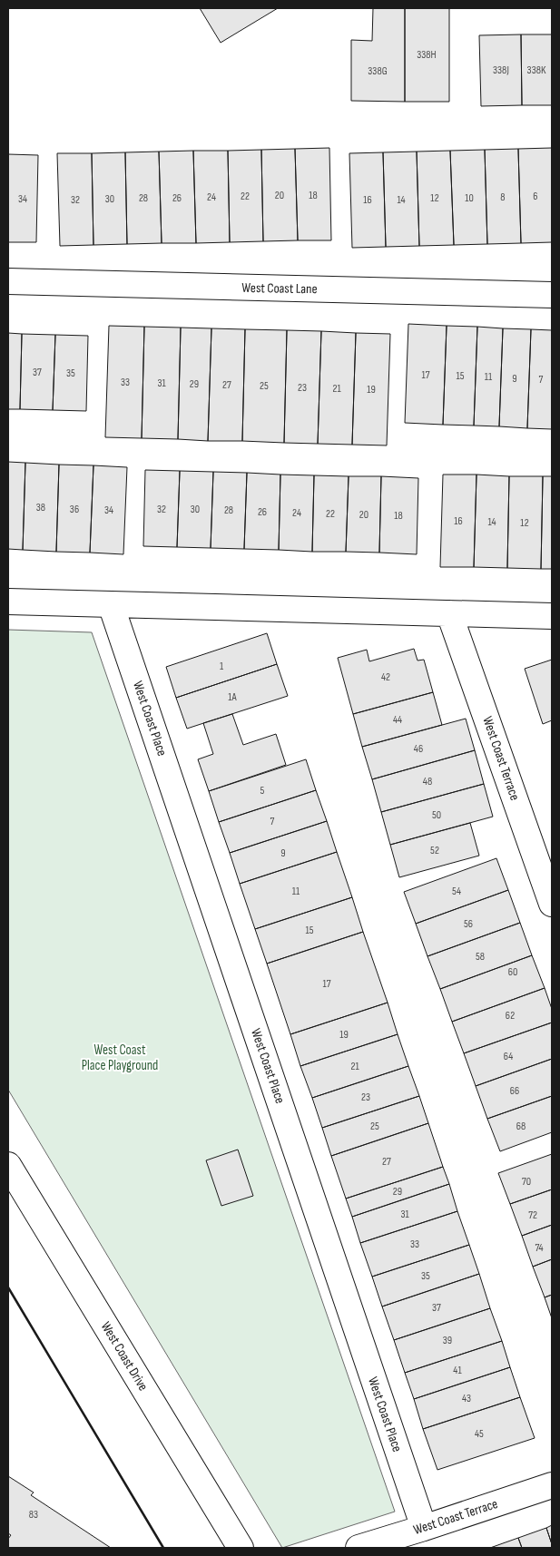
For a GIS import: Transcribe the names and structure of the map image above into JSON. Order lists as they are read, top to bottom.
{
  "streets": {
    "street": [
      "West Coast Lane",
      "West Coast Place",
      "West Coast Terrace",
      "West Coast Drive"
    ]
  },
  "crossings": [
    ["West Coast Place", "West Coast Terrace"]
  ],
  "parks": ["West Coast Place Playground"],
  "house_numbers": [
    "338H",
    "338J",
    "338K",
    "338G",
    "20",
    "18",
    "22",
    "6",
    "24",
    "8",
    "28",
    "26",
    "12",
    "10",
    "34",
    "30",
    "32",
    "16",
    "14",
    "37",
    "35",
    "17",
    "15",
    "11",
    "9",
    "7",
    "33",
    "31",
    "29",
    "27",
    "25",
    "23",
    "21",
    "19",
    "38",
    "36",
    "32",
    "30",
    "34",
    "28",
    "26",
    "24",
    "22",
    "20",
    "18",
    "16",
    "14",
    "12",
    "1",
    "42",
    "1A",
    "44",
    "46",
    "48",
    "5",
    "50",
    "7",
    "52",
    "9",
    "11",
    "54",
    "56",
    "15",
    "58",
    "60",
    "17",
    "62",
    "19",
    "64",
    "21",
    "66",
    "23",
    "25",
    "68",
    "27",
    "70",
    "29",
    "31",
    "72",
    "33",
    "74",
    "35",
    "37",
    "39",
    "41",
    "43",
    "45",
    "83"
  ]
}
